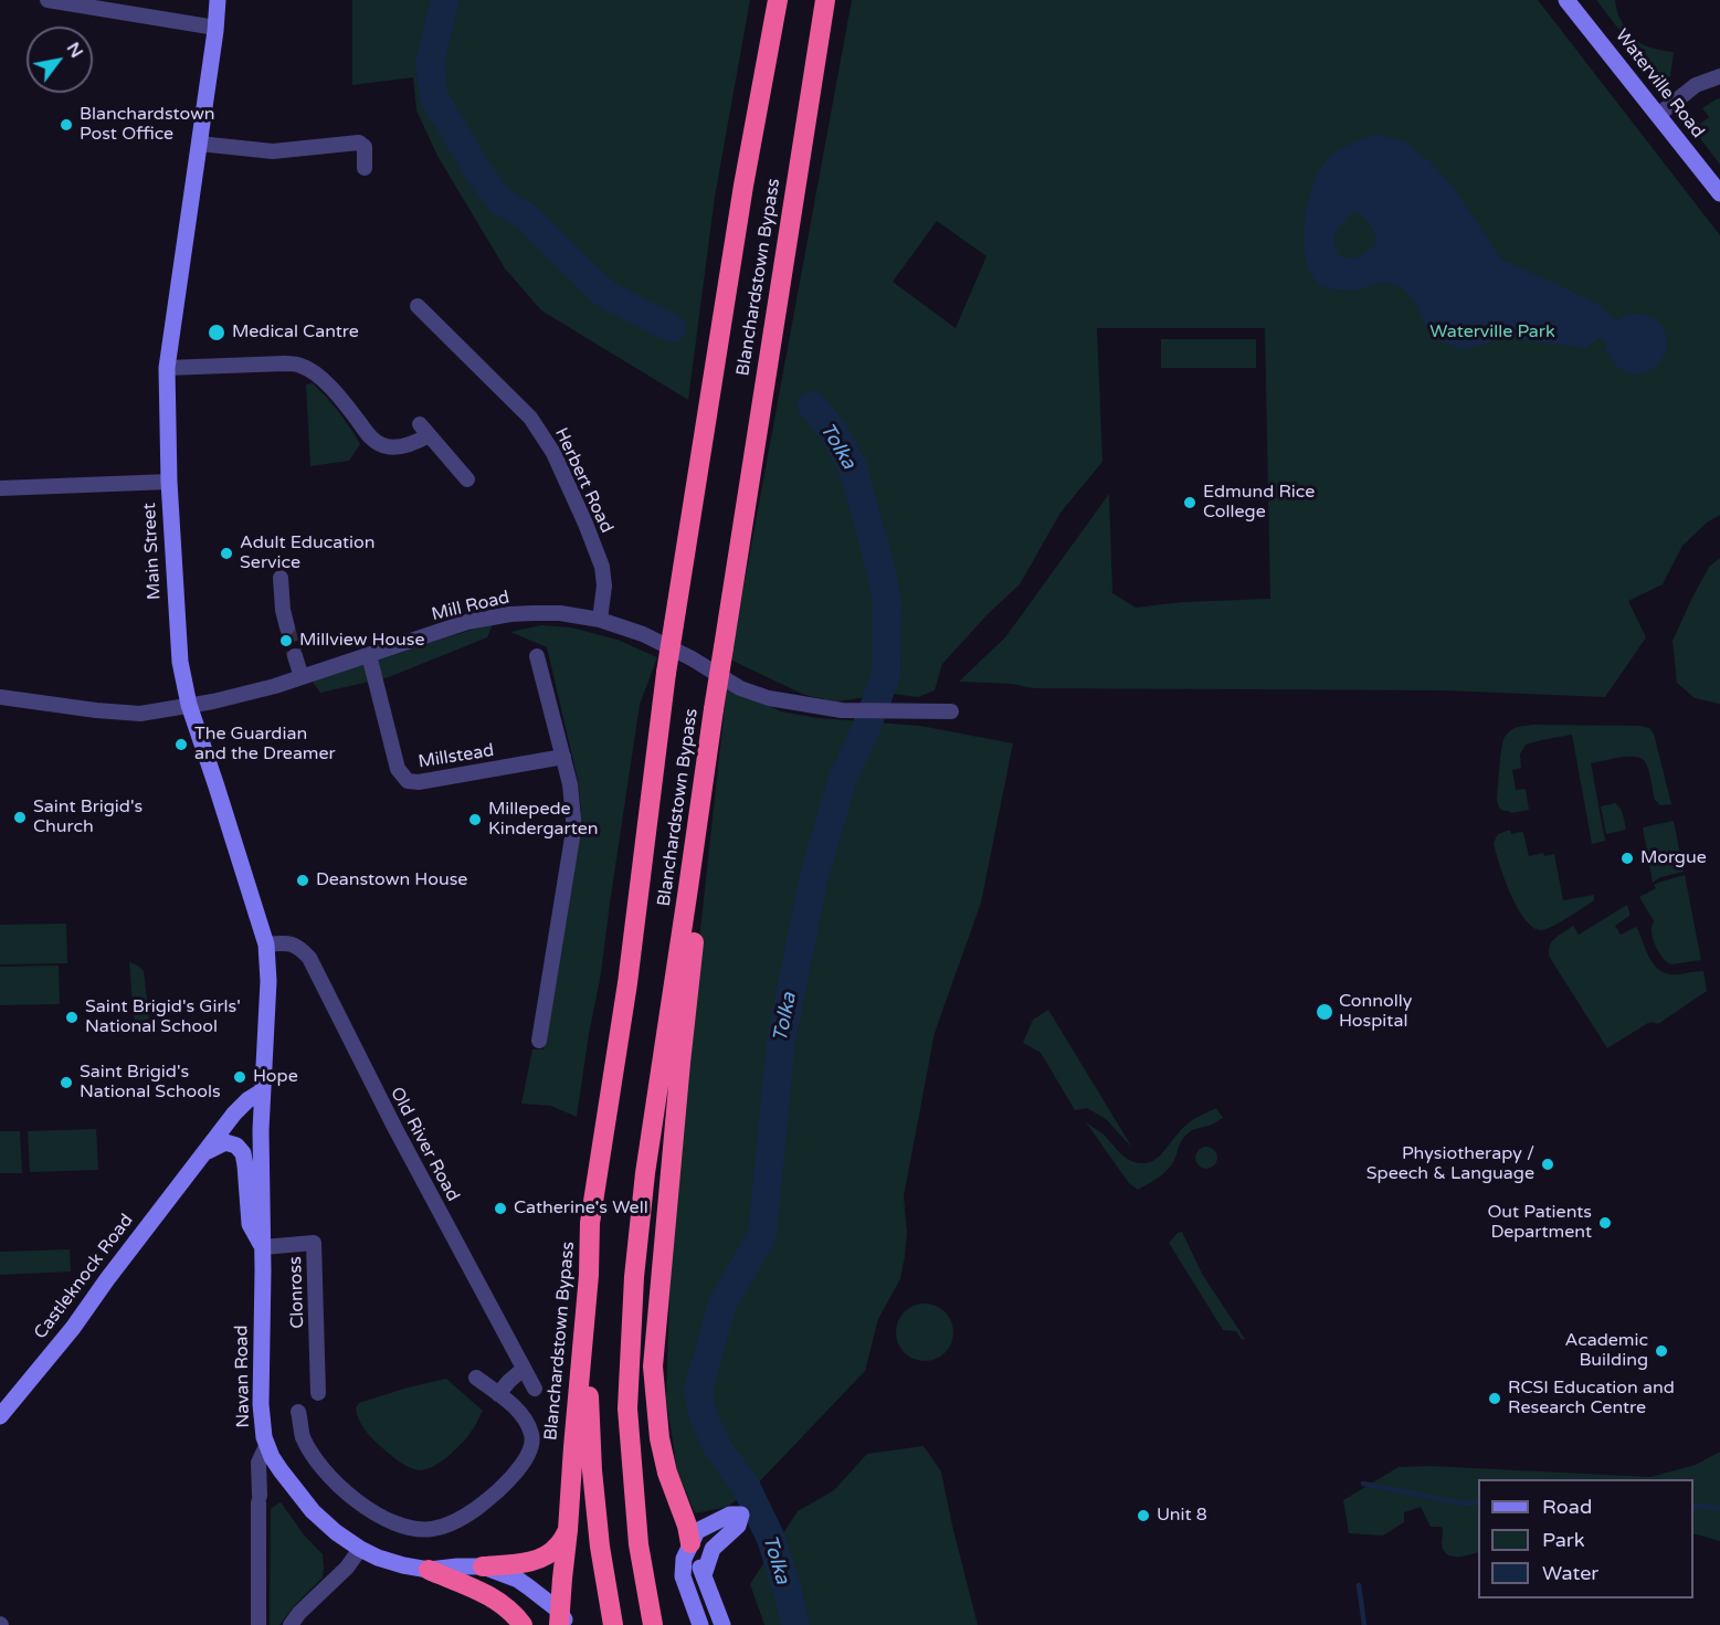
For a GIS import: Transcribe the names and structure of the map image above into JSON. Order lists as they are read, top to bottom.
{
  "streets": {
    "highway": ["Blanchardstown Bypass"],
    "street": [
      "Waterville Road",
      "Herbert Road",
      "Main Street",
      "Mill Road",
      "Millstead",
      "Old River Road",
      "Castleknock Road",
      "Clonross",
      "Navan Road"
    ]
  },
  "crossings": [
    ["Blanchardstown Bypass", "Navan Road"],
    ["Herbert Road", "Mill Road"],
    ["Main Street", "Mill Road"],
    ["Main Street", "Old River Road"],
    ["Main Street", "Castleknock Road"],
    ["Main Street", "Navan Road"],
    ["Mill Road", "Millstead"],
    ["Castleknock Road", "Clonross"],
    ["Castleknock Road", "Navan Road"],
    ["Clonross", "Navan Road"]
  ],
  "water": ["Tolka"],
  "parks": ["Waterville Park"],
  "places": [
    "Blanchardstown Post Office",
    "Medical Cantre",
    "Edmund Rice College",
    "Adult Education Service",
    "Millview House",
    "The Guardian and the Dreamer",
    "Saint Brigid's Church",
    "Millepede Kindergarten",
    "Morgue",
    "Deanstown House",
    "Connolly Hospital",
    "Saint Brigid's Girls' National School",
    "Hope",
    "Saint Brigid's National Schools",
    "Physiotherapy / Speech & Language",
    "Catherine's Well",
    "Out Patients Department",
    "Academic Building",
    "RCSI Education and Research Centre",
    "Unit 8"
  ],
  "legend": ["Road", "Park", "Water"],
  "north": "top right"
}
